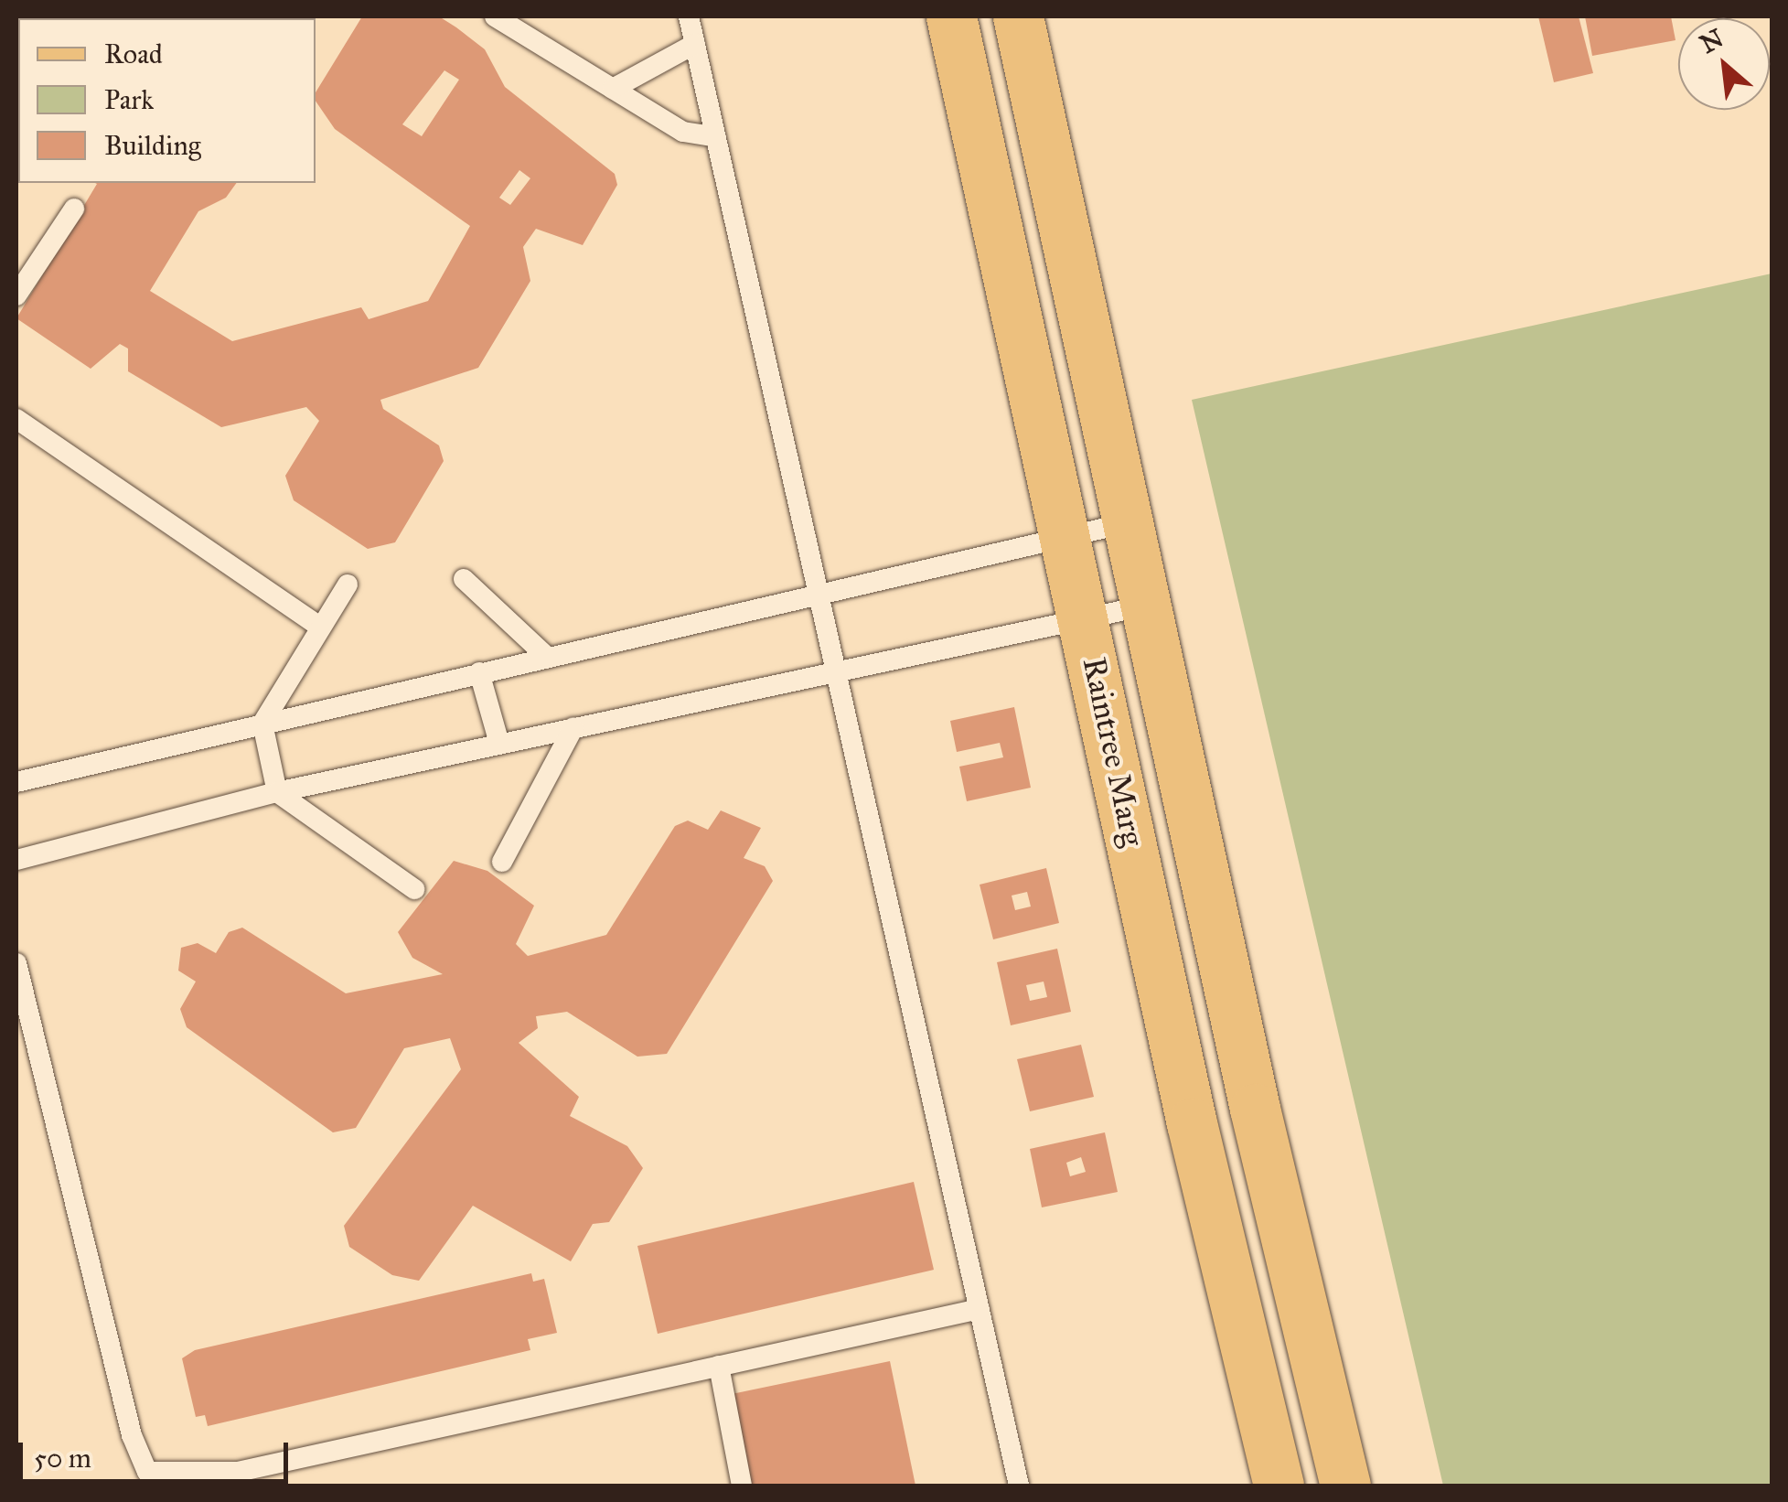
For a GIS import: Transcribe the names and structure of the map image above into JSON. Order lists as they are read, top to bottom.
{
  "streets": {
    "main road": ["Raintree Marg"]
  },
  "legend": ["Road", "Park", "Building"],
  "scale_bar": "50 m",
  "north": "top left"
}
